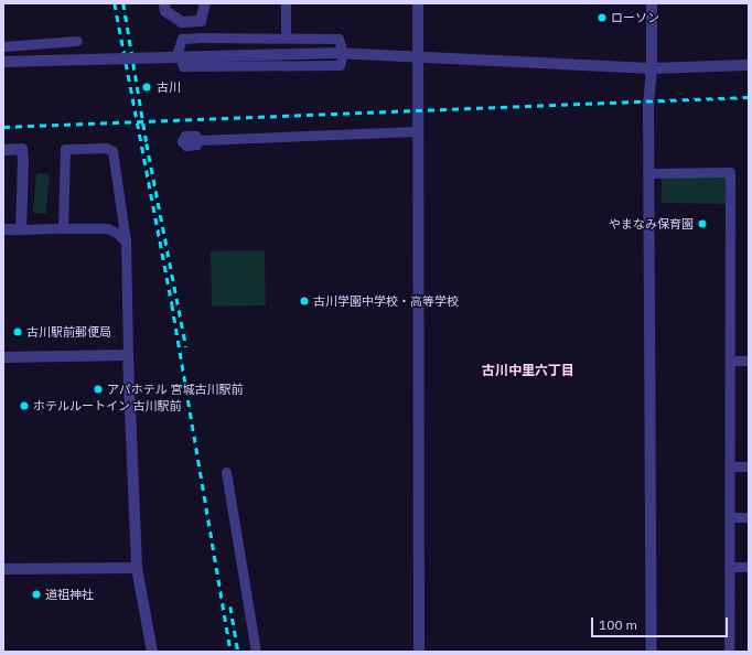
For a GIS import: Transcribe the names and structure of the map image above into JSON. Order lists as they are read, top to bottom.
{
  "districts": ["古川中里六丁目"],
  "places": [
    "ローソン",
    "古川",
    "やまなみ保育園",
    "古川学園中学校・高等学校",
    "古川駅前郵便局",
    "アパホテル 宮城古川駅前",
    "ホテルルートイン 古川駅前",
    "道祖神社"
  ],
  "scale_bar": "100 m"
}
